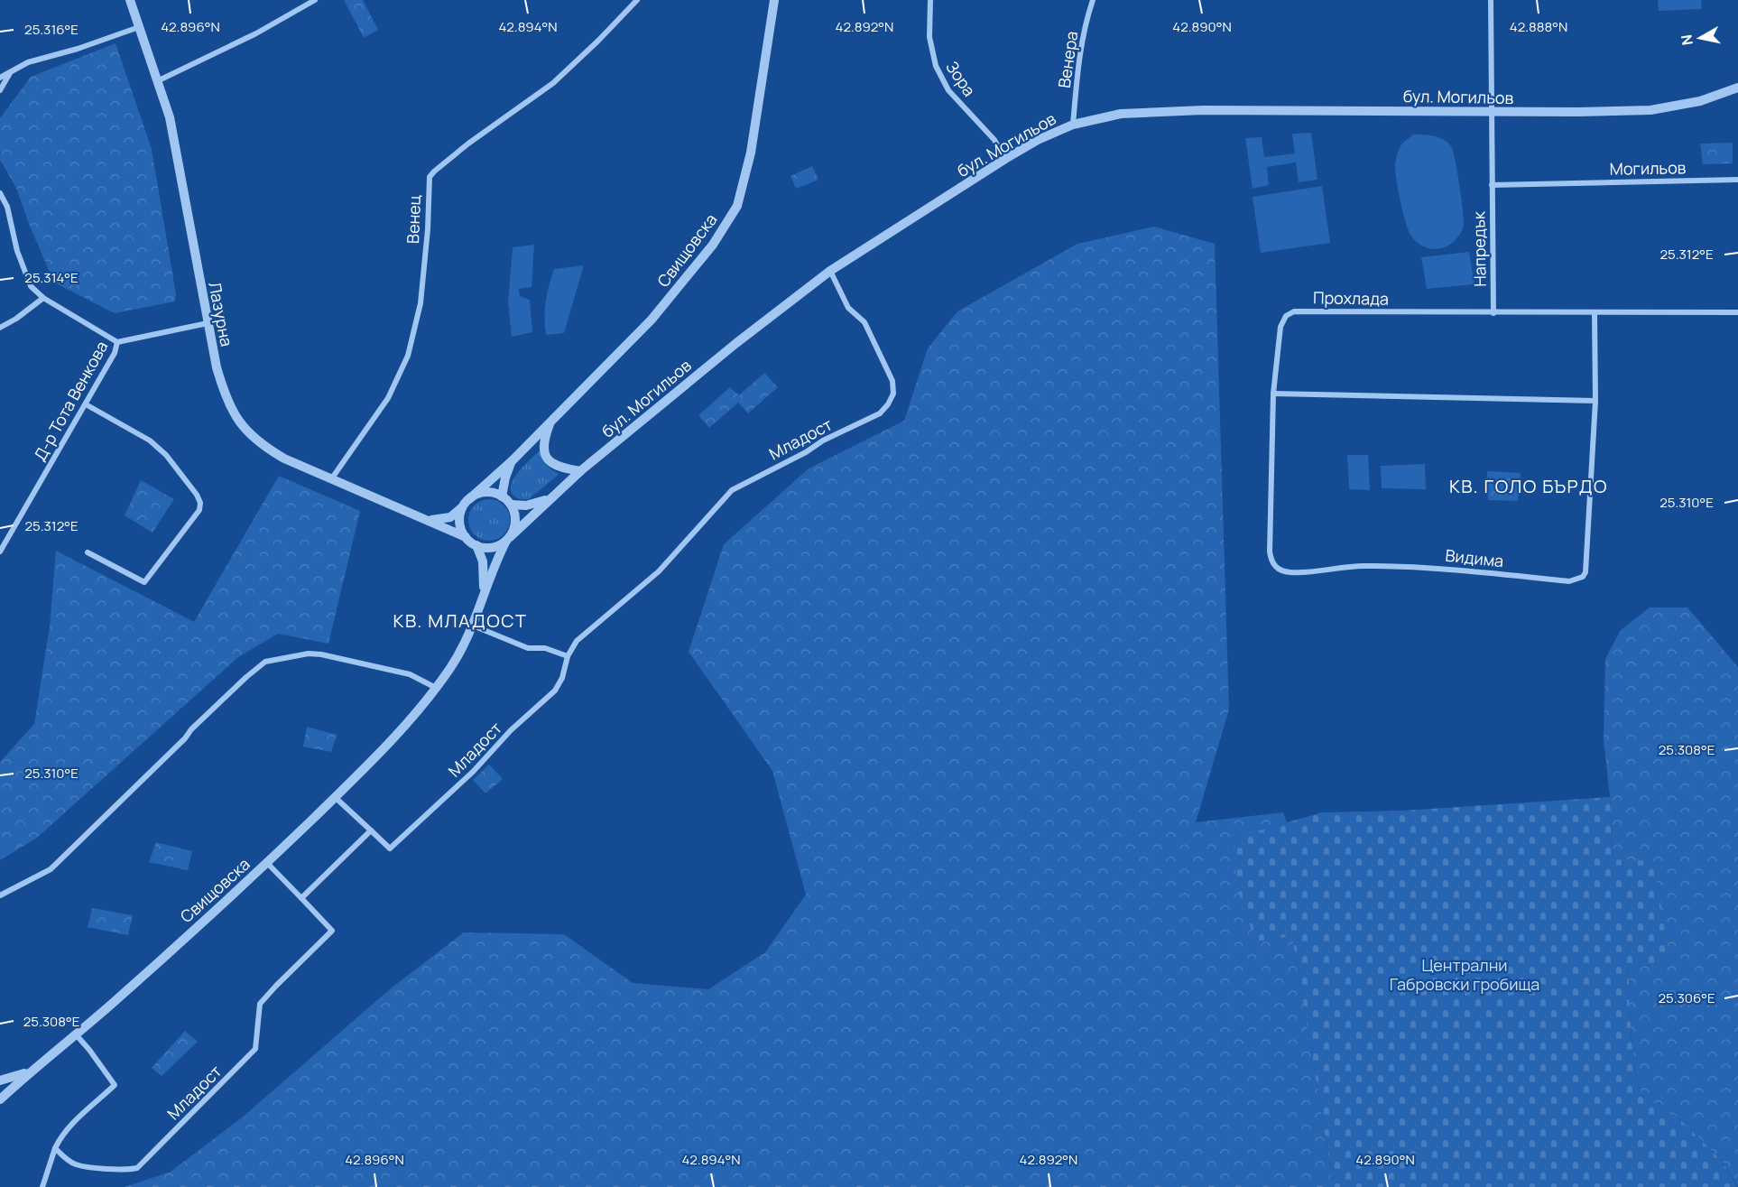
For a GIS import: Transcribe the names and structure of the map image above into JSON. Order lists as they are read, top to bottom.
{
  "streets": {
    "street": [
      "Венера",
      "Зора",
      "бул. Могильов",
      "Могильов",
      "Венец",
      "Напредък",
      "Свищовска",
      "Прохлада",
      "Лазурна",
      "Д-р Тота Венкова",
      "Младост",
      "Видима"
    ]
  },
  "crossings": [
    ["Венера", "бул. Могильов"],
    ["Зора", "бул. Могильов"],
    ["бул. Могильов", "Напредък"],
    ["бул. Могильов", "Свищовска"],
    ["бул. Могильов", "Лазурна"],
    ["бул. Могильов", "Младост"],
    ["Могильов", "Напредък"],
    ["Венец", "Лазурна"],
    ["Напредък", "Прохлада"],
    ["Свищовска", "Лазурна"],
    ["Прохлада", "Видима"],
    ["Лазурна", "Д-р Тота Венкова"]
  ],
  "districts": ["КВ. ГОЛО БЪРДО", "КВ. МЛАДОСТ"],
  "parks": ["Централни Габровски гробища"],
  "north": "left",
  "coordinates": [
    "42.896°N",
    "42.894°N",
    "42.892°N",
    "42.890°N",
    "42.888°N",
    "25.316°E",
    "25.312°E",
    "25.314°E",
    "25.310°E",
    "25.308°E",
    "25.306°E"
  ]
}
